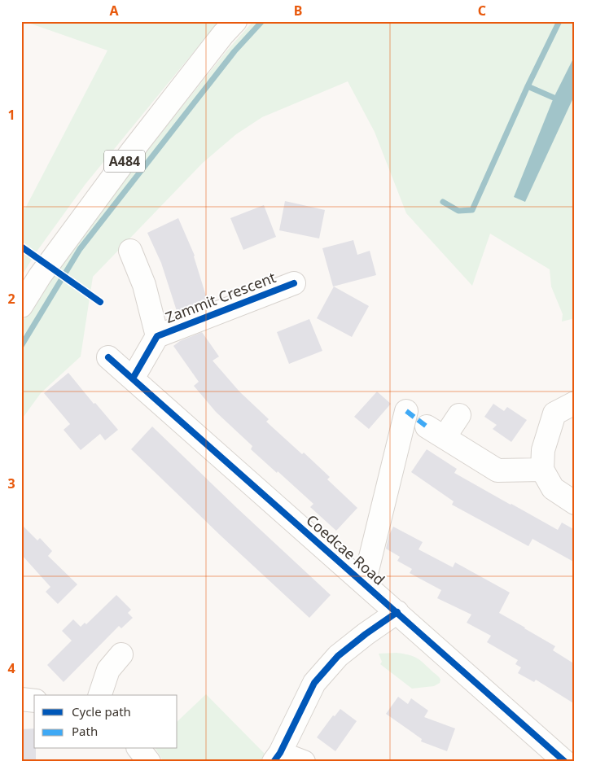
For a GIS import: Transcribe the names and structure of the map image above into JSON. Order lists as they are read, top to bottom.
{
  "streets": {
    "street": ["A484", "Zammit Crescent", "Coedcae Road"]
  },
  "crossings": [
    ["Zammit Crescent", "Coedcae Road"]
  ],
  "legend": ["Cycle path", "Path"],
  "grid": {
    "columns": ["A", "B", "C"],
    "rows": [
      "1",
      "2",
      "3",
      "4"
    ]
  }
}
